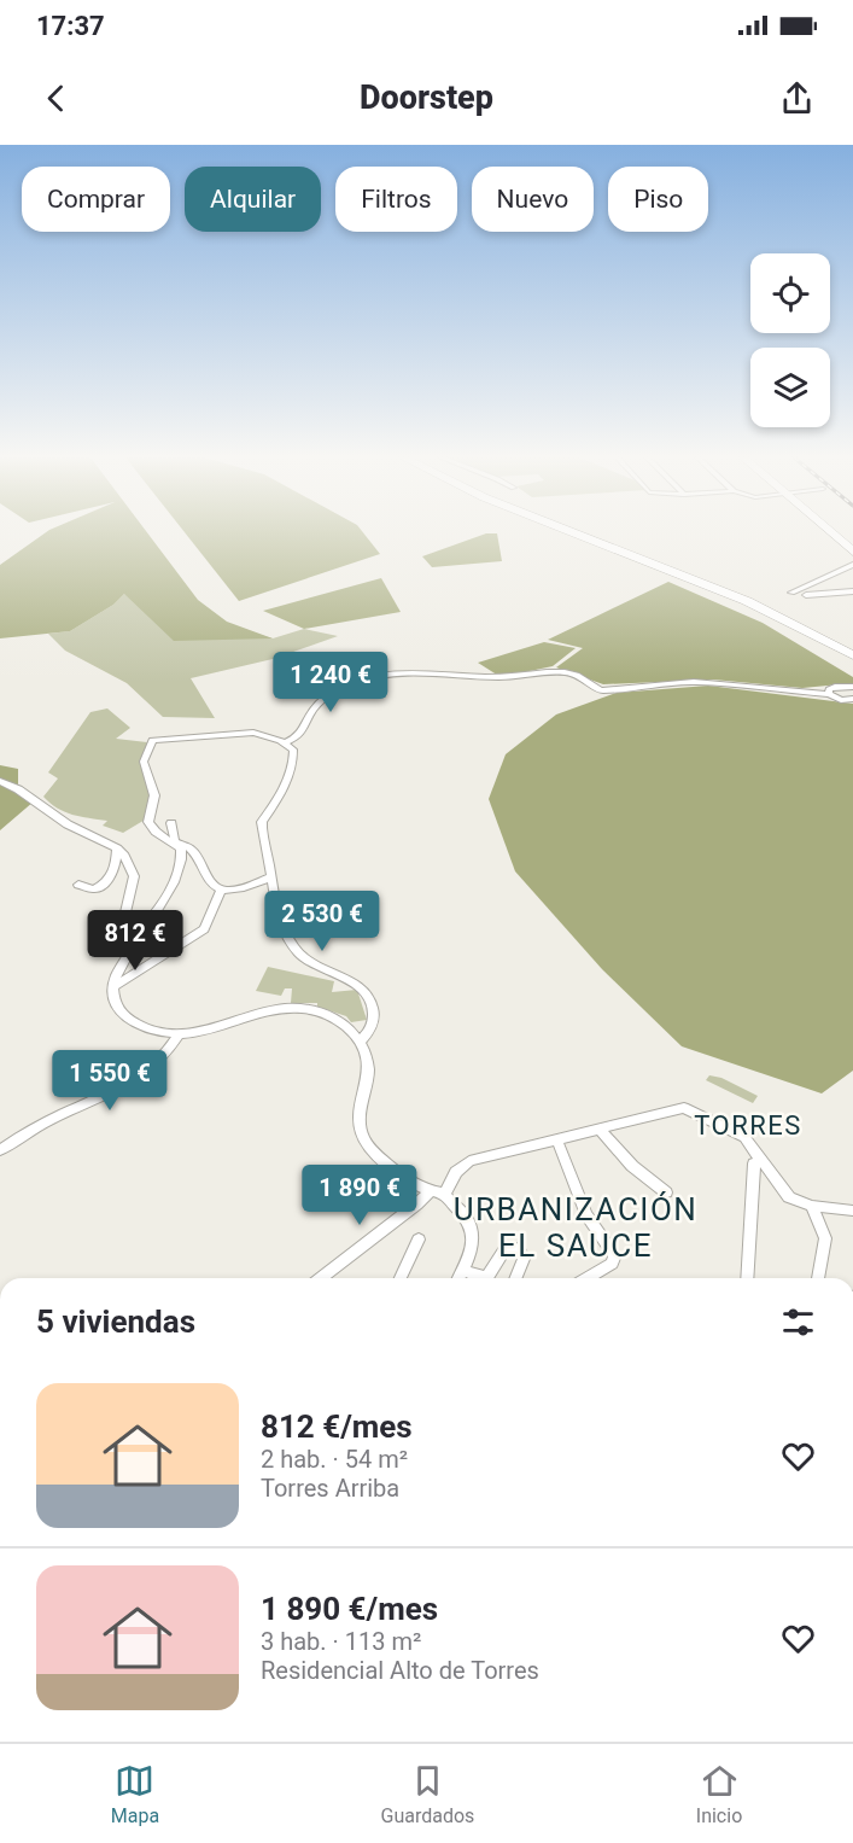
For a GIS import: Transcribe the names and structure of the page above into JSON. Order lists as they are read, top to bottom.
{
  "districts": ["TORRES", "URBANIZACIÓN EL SAUCE"],
  "page": {
    "status": "17:37",
    "header": "Doorstep",
    "chip": [
      "Comprar",
      "Alquilar",
      "Filtros",
      "Nuevo",
      "Piso"
    ],
    "price": [
      "1 240 €",
      "2 530 €",
      "812 €",
      "1 550 €",
      "1 890 €"
    ],
    "heading": "5 viviendas",
    "list": [
      {
        "name": "812 €/mes",
        "note": "2 hab. · 54 m² · Torres Arriba"
      },
      {
        "name": "1 890 €/mes",
        "note": "3 hab. · 113 m² · Residencial Alto de Torres"
      }
    ],
    "tabs": ["Mapa", "Guardados", "Inicio"]
  }
}
